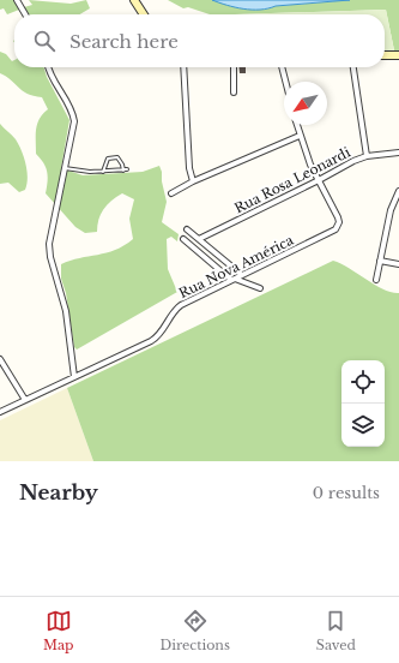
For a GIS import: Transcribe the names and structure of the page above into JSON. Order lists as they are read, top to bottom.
{
  "streets": {
    "street": ["Rua Rosa Leonardi", "Rua Nova América"]
  },
  "crossings": [
    ["Rua Rosa Leonardi", "Rua Nova América"]
  ],
  "north": "bottom left",
  "page": {
    "search": "Search here",
    "heading": ["Nearby", "0 results"],
    "nav": ["Map", "Directions", "Saved"]
  }
}
